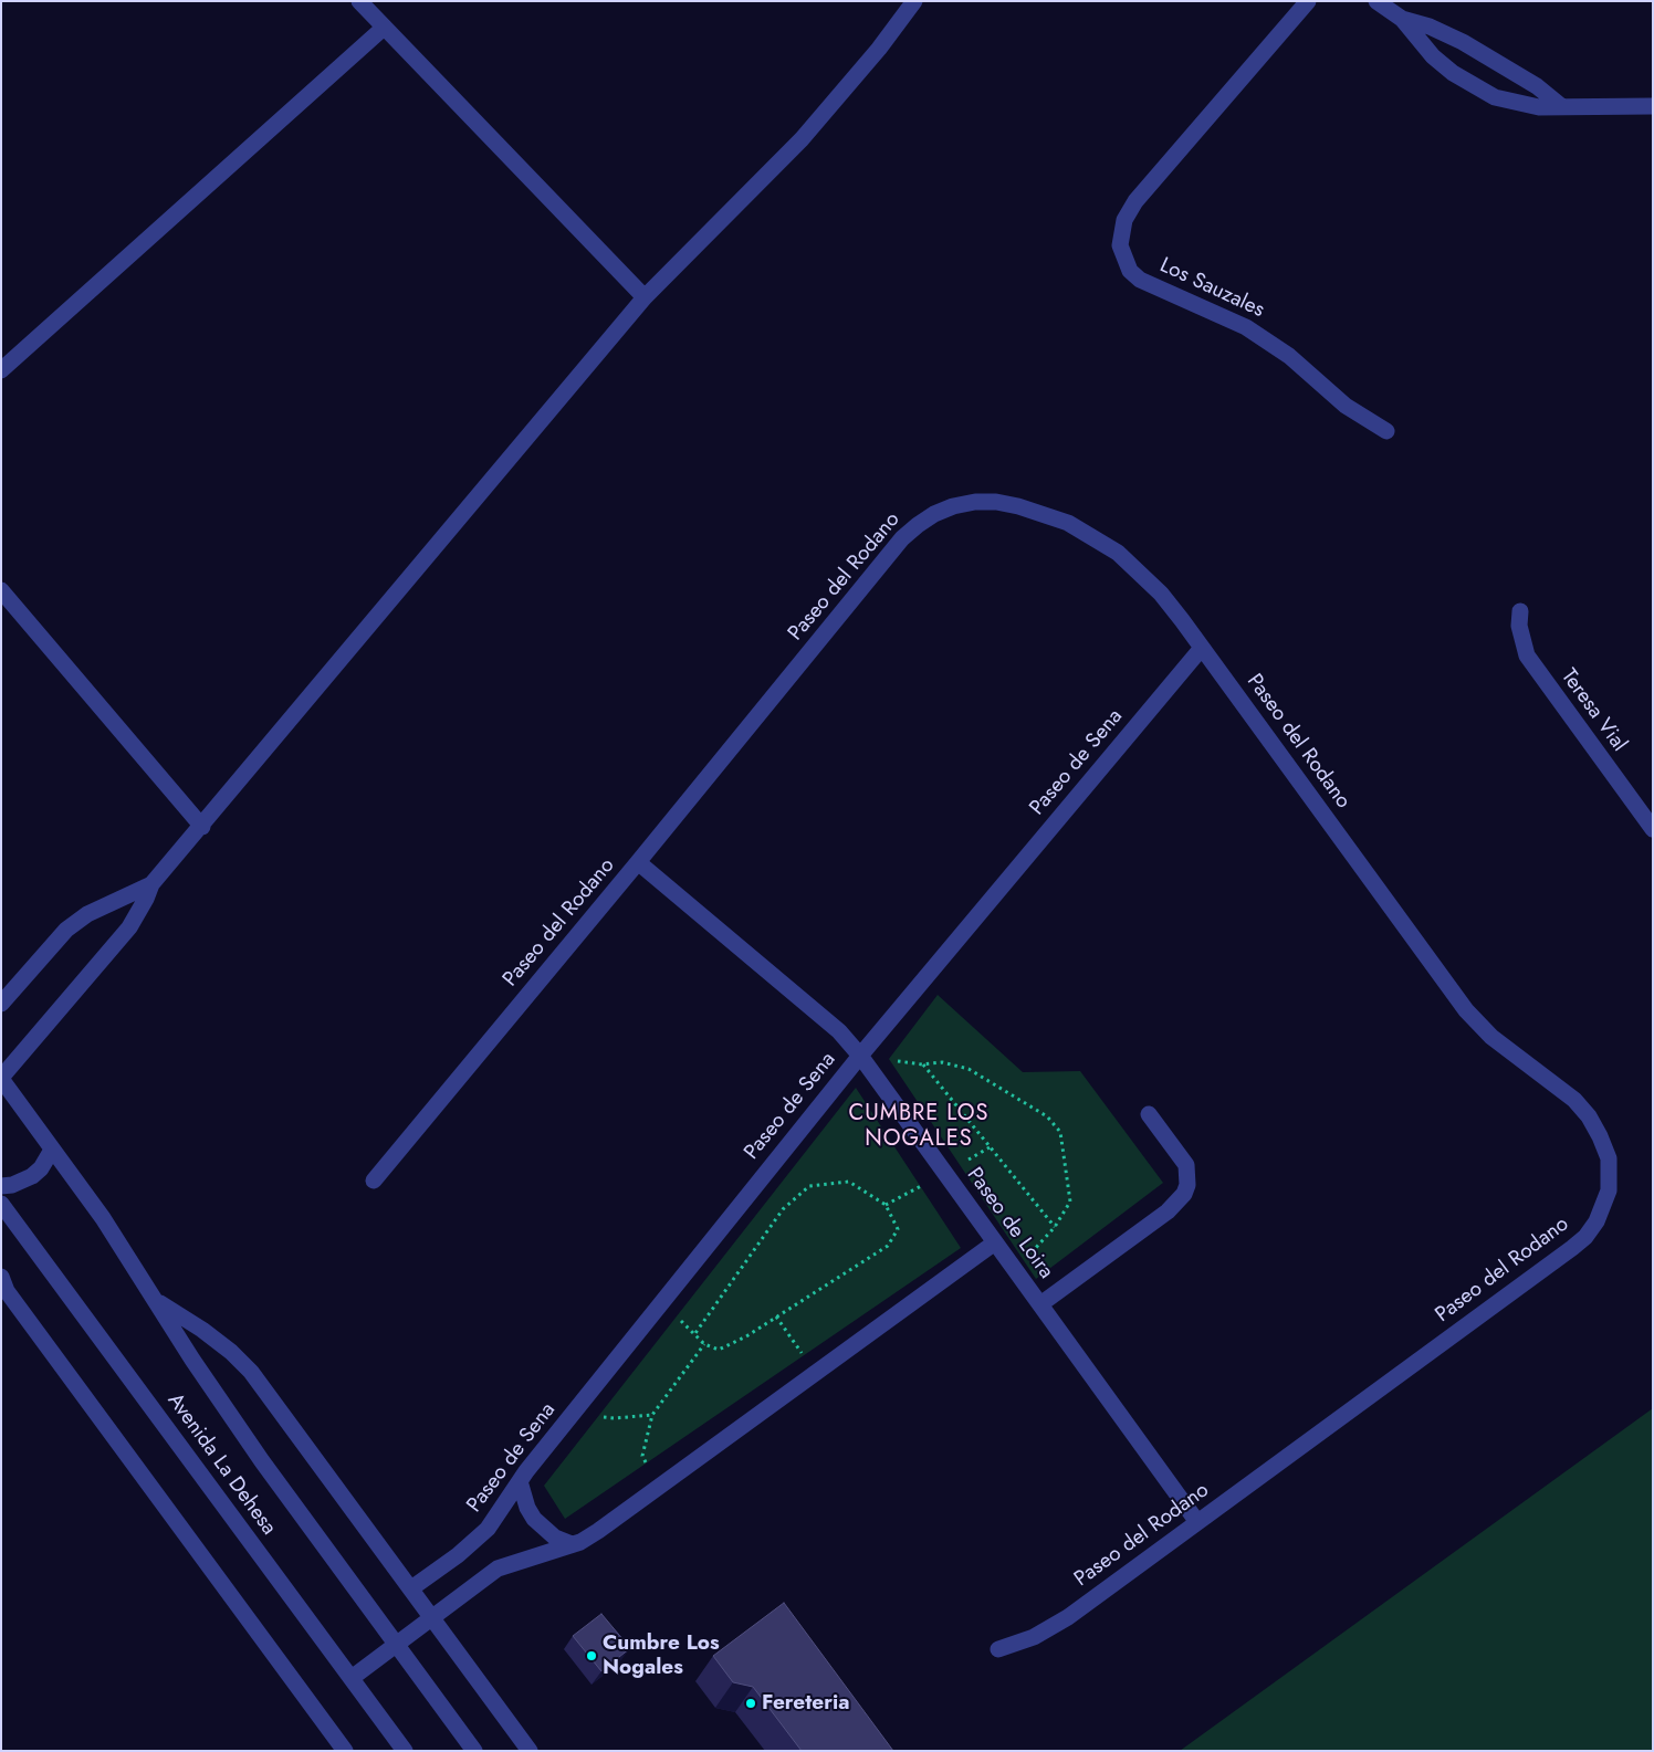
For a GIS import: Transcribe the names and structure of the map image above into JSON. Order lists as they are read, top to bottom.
{
  "streets": {
    "street": [
      "Los Sauzales",
      "Paseo del Rodano",
      "Teresa Vial",
      "Paseo de Sena",
      "Paseo de Loira",
      "Avenida La Dehesa"
    ]
  },
  "crossings": [
    ["Paseo del Rodano", "Paseo de Sena"],
    ["Paseo del Rodano", "Paseo de Loira"],
    ["Paseo de Sena", "Paseo de Loira"],
    ["Paseo de Sena", "Avenida La Dehesa"]
  ],
  "districts": ["CUMBRE LOS NOGALES"],
  "places": ["Cumbre Los Nogales", "Fereteria"]
}
